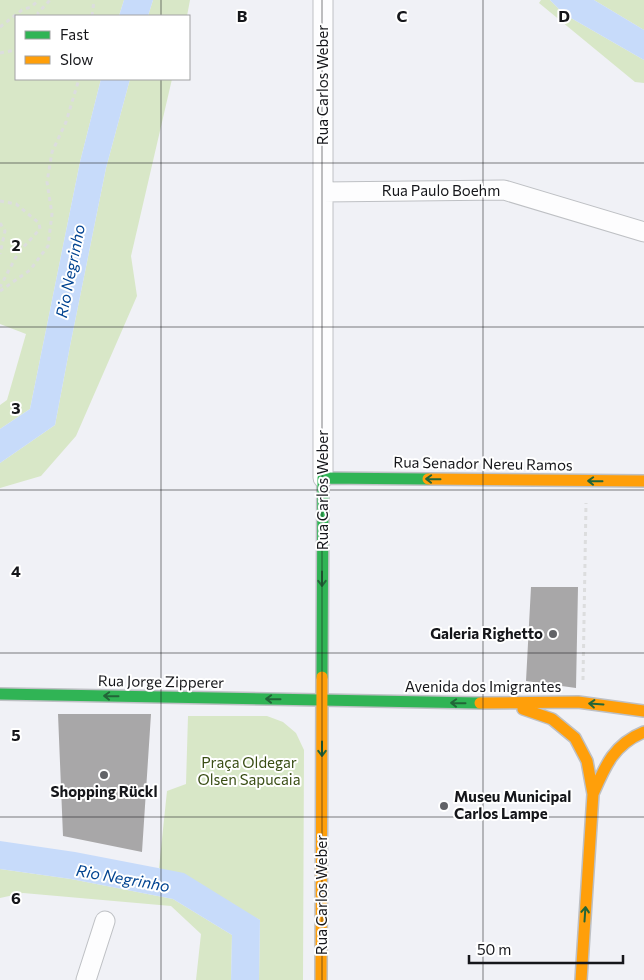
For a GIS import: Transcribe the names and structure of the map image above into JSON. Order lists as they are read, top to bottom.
{
  "streets": {
    "main road": [
      "Rua Carlos Weber",
      "Rua Senador Nereu Ramos",
      "Rua Jorge Zipperer",
      "Avenida dos Imigrantes"
    ],
    "street": ["Rua Paulo Boehm"]
  },
  "crossings": [
    ["Rua Carlos Weber", "Rua Paulo Boehm"],
    ["Rua Carlos Weber", "Rua Senador Nereu Ramos"],
    ["Rua Carlos Weber", "Rua Jorge Zipperer"],
    ["Rua Carlos Weber", "Avenida dos Imigrantes"],
    ["Rua Jorge Zipperer", "Avenida dos Imigrantes"]
  ],
  "one_way": [
    "Rua Carlos Weber",
    "Rua Senador Nereu Ramos",
    "Rua Jorge Zipperer",
    "Avenida dos Imigrantes"
  ],
  "water": ["Rio Negrinho"],
  "parks": ["Praça Oldegar Olsen Sapucaia"],
  "places": ["Galeria Righetto", "Shopping Rückl", "Museu Municipal Carlos Lampe"],
  "legend": ["Fast", "Slow"],
  "scale_bar": "50 m",
  "grid": {
    "columns": ["B", "C", "D"],
    "rows": [
      "2",
      "3",
      "4",
      "5",
      "6"
    ]
  }
}
